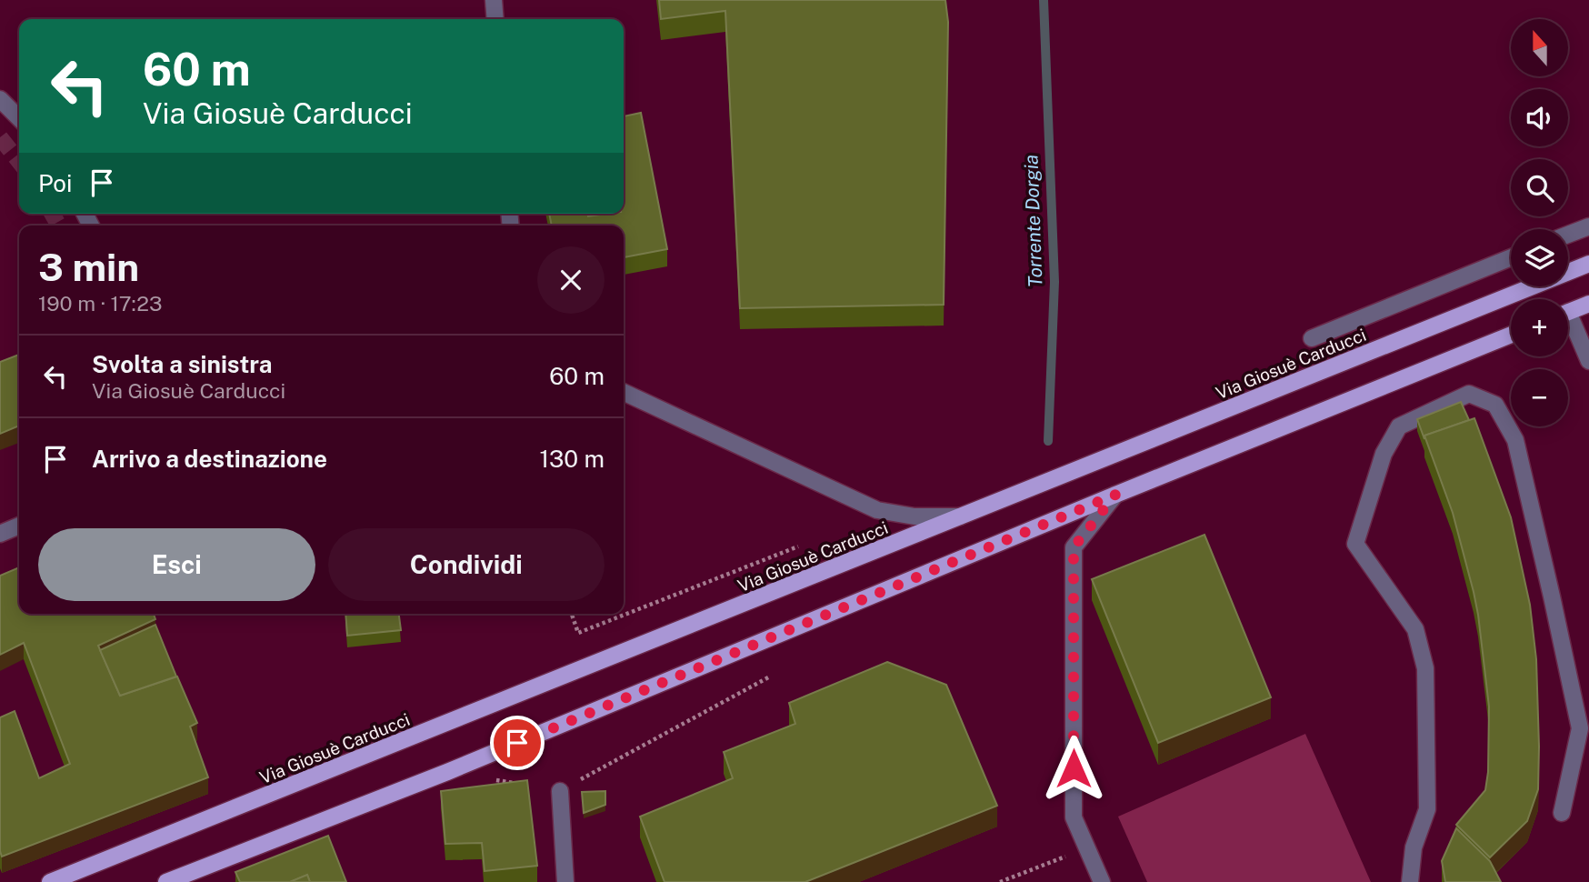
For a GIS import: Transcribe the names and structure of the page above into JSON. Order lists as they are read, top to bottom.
{
  "streets": {
    "main road": ["Via Giosuè Carducci"]
  },
  "water": ["Torrente Dorgia"],
  "north": "top",
  "page": {
    "map_buttons": ["+", "−"],
    "turn": ["60 m", "Via Giosuè Carducci"],
    "then": "Poi",
    "heading": ["3 min", "190 m · 17:23"],
    "list": [
      {
        "name": "Svolta a sinistra",
        "note": "Via Giosuè Carducci",
        "value": "60 m"
      },
      {
        "name": "Arrivo a destinazione",
        "value": "130 m"
      }
    ],
    "buttons": ["Esci", "Condividi"]
  }
}
